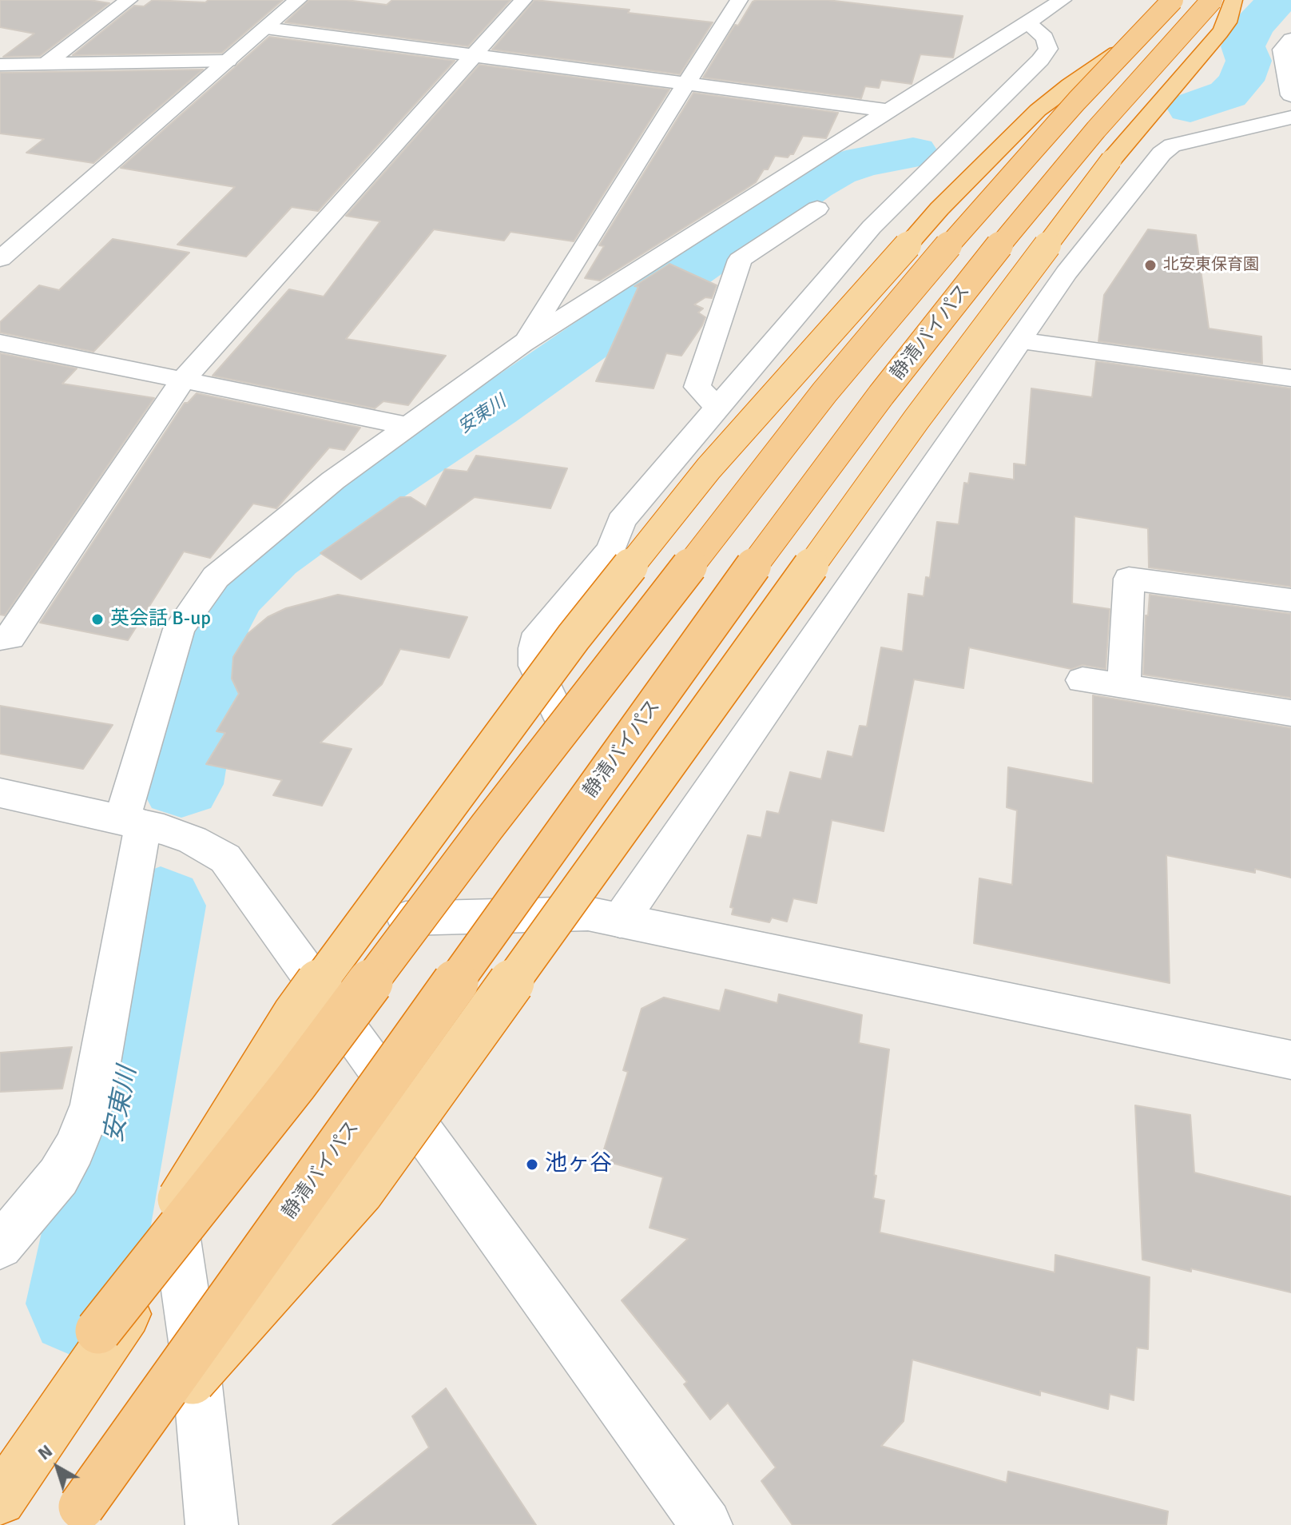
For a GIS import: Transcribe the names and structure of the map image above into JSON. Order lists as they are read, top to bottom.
{
  "streets": {
    "highway": ["静清バイパス"]
  },
  "water": ["安東川"],
  "places": ["北安東保育園", "英会話 B-up", "池ヶ谷"],
  "north": "top left"
}
